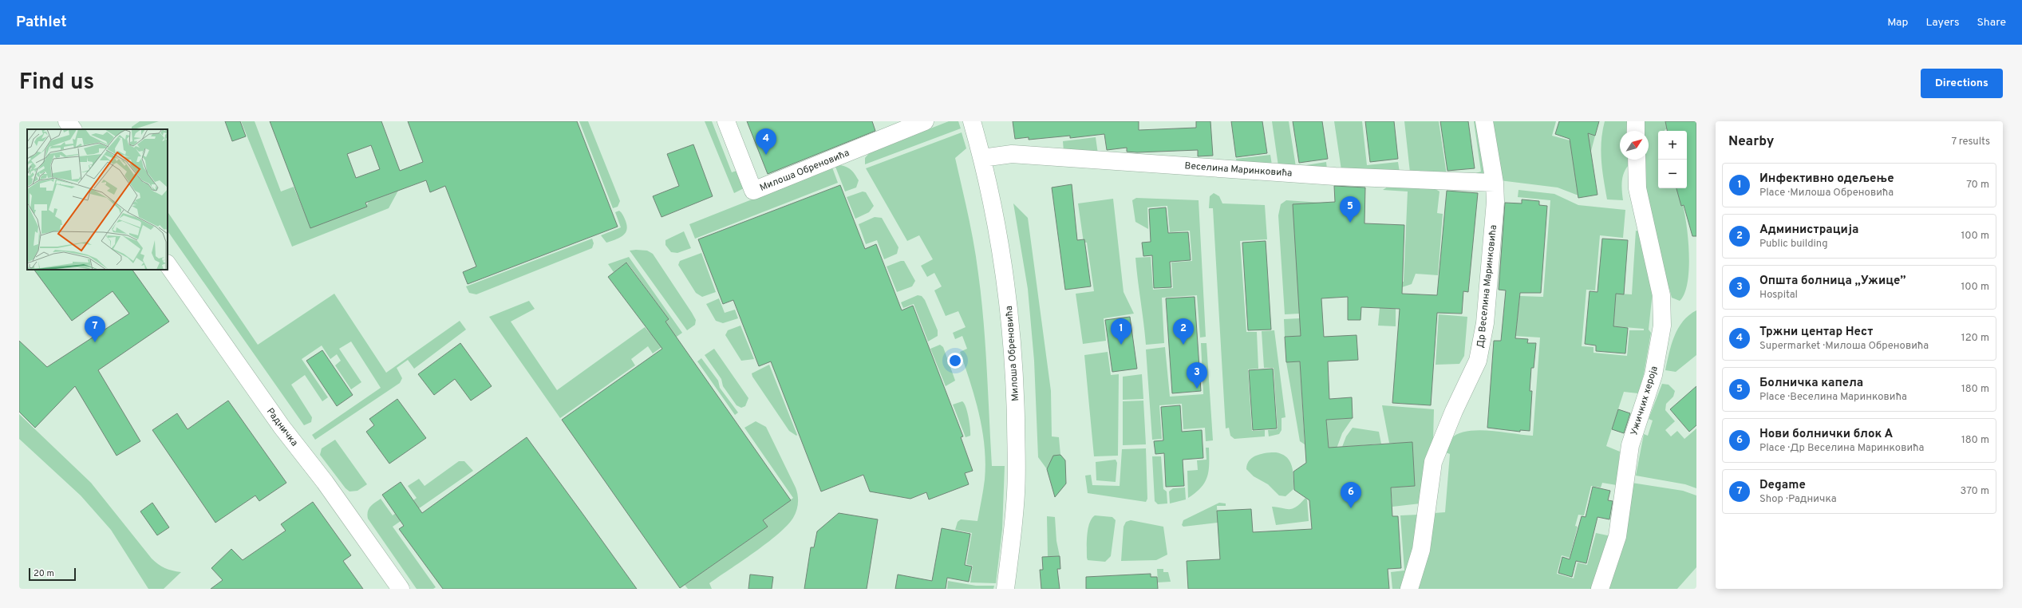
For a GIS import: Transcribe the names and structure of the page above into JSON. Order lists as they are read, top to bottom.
{
  "streets": {
    "street": [
      "Веселина Маринковића",
      "Милоша Обреновића",
      "Др Веселина Маринковића",
      "Ужичких хероја",
      "Радничка"
    ]
  },
  "crossings": [
    ["Веселина Маринковића", "Милоша Обреновића"],
    ["Веселина Маринковића", "Др Веселина Маринковића"]
  ],
  "scale_bar": "20 m",
  "north": "top right",
  "page": {
    "header": "Pathlet",
    "nav": ["Map", "Layers", "Share"],
    "title": "Find us",
    "buttons": "Directions",
    "heading": ["Nearby", "7 results"],
    "pins": [
      "4",
      "5",
      "7",
      "1",
      "2",
      "3",
      "6"
    ],
    "map_buttons": ["+", "−"],
    "list": [
      {
        "mark": "1",
        "name": "Инфективно одељење",
        "note": "Place · Милоша Обреновића",
        "value": "70 m"
      },
      {
        "mark": "2",
        "name": "Администрација",
        "note": "Public building",
        "value": "100 m"
      },
      {
        "mark": "3",
        "name": "Општа болница „Ужице”",
        "note": "Hospital",
        "value": "100 m"
      },
      {
        "mark": "4",
        "name": "Тржни центар Нест",
        "note": "Supermarket · Милоша Обреновића",
        "value": "120 m"
      },
      {
        "mark": "5",
        "name": "Болничка капела",
        "note": "Place · Веселина Маринковића",
        "value": "180 m"
      },
      {
        "mark": "6",
        "name": "Нови болнички блок А",
        "note": "Place · Др Веселина Маринковића",
        "value": "180 m"
      },
      {
        "mark": "7",
        "name": "Degame",
        "note": "Shop · Радничка",
        "value": "370 m"
      }
    ],
    "scale": "20 m"
  }
}
